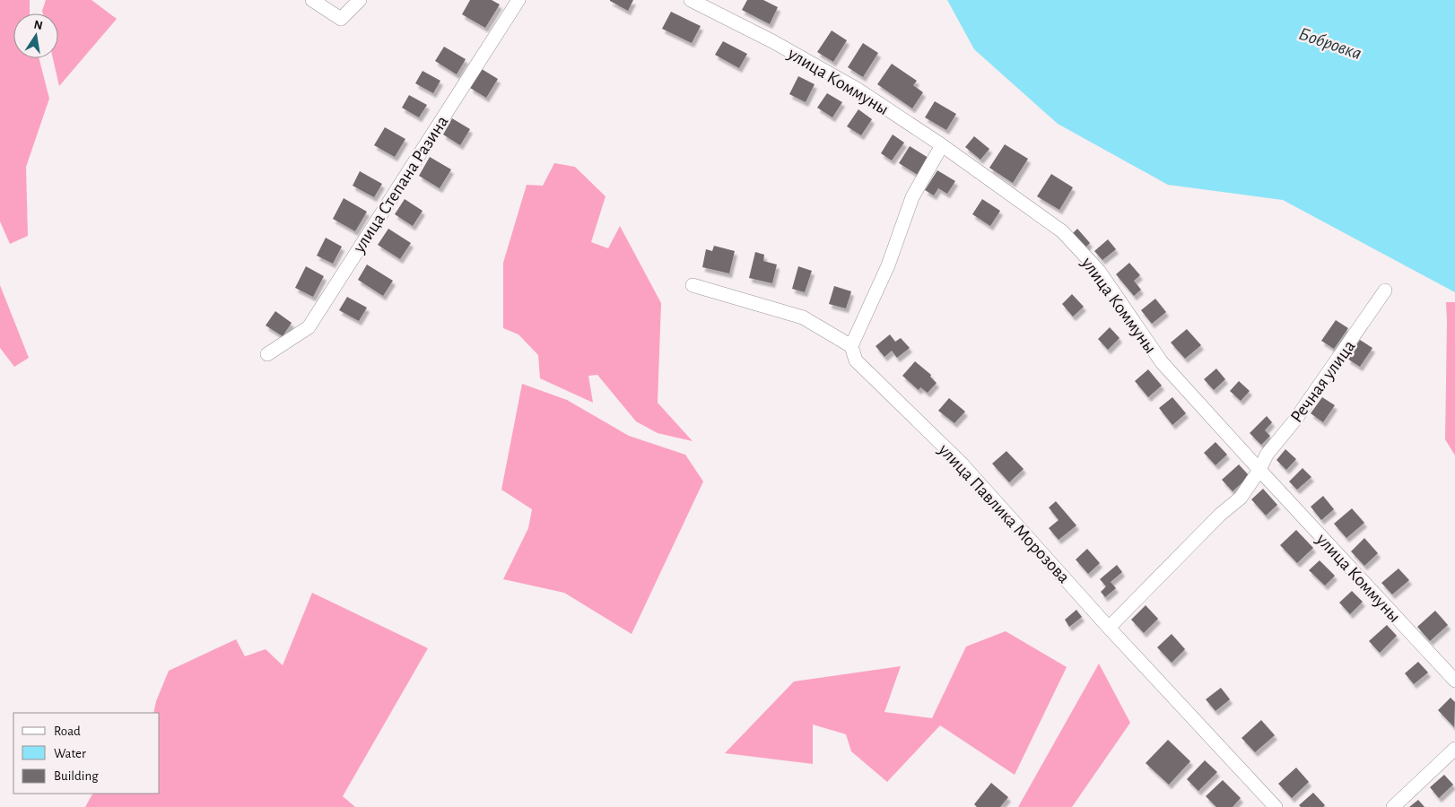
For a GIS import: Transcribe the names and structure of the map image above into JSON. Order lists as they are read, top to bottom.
{
  "streets": {
    "street": [
      "улица Коммуны",
      "улица Степана Разина",
      "Речная улица",
      "улица Павлика Морозова"
    ]
  },
  "crossings": [
    ["улица Коммуны", "Речная улица"],
    ["Речная улица", "улица Павлика Морозова"]
  ],
  "water": ["Бобровка"],
  "legend": ["Road", "Water", "Building"],
  "north": "top"
}
